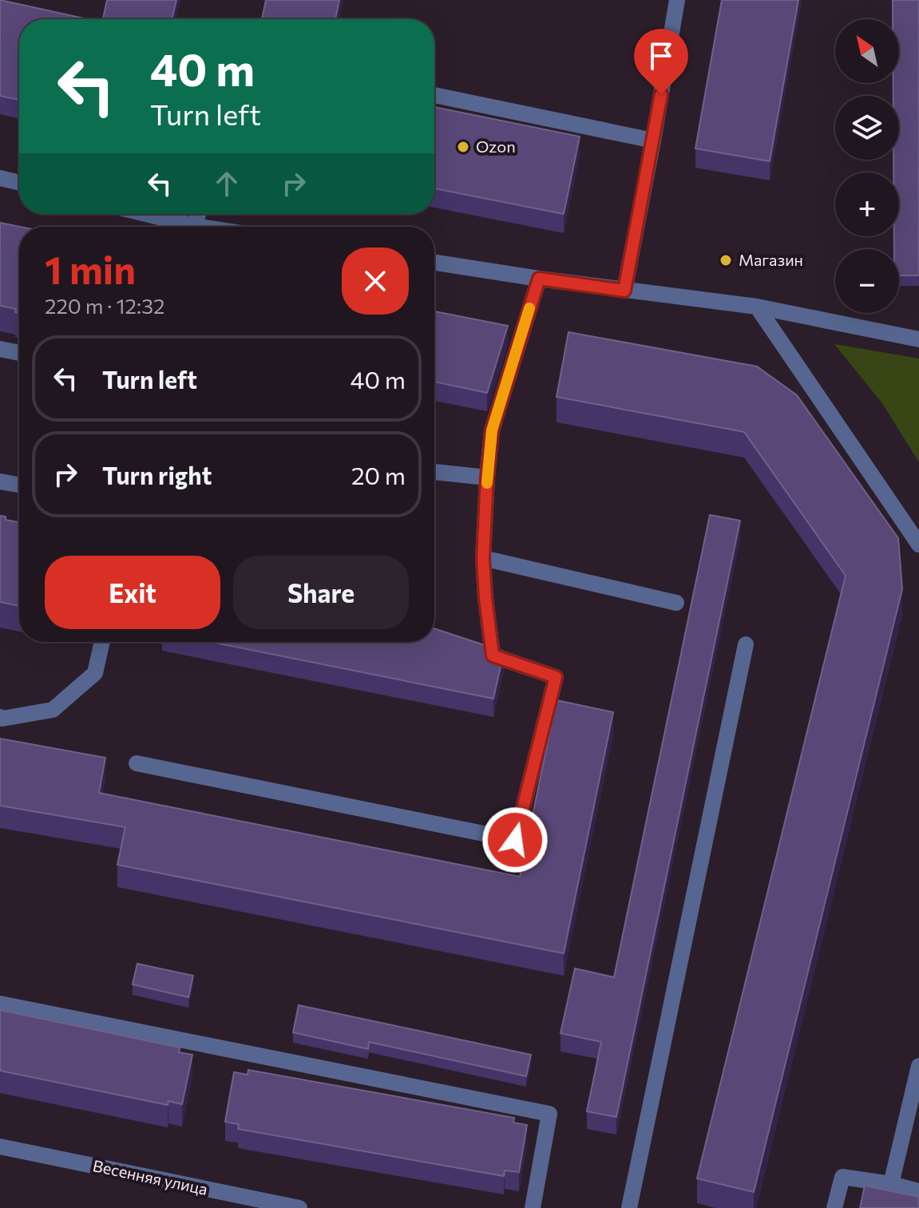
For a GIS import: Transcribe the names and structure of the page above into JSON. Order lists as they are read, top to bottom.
{
  "streets": {
    "street": ["Весенняя улица"]
  },
  "places": ["Ozon", "Магазин"],
  "north": "top left",
  "page": {
    "map_buttons": ["+", "−"],
    "turn": ["40 m", "Turn left"],
    "heading": ["1 min", "220 m · 12:32"],
    "list": [
      {
        "name": "Turn left",
        "value": "40 m"
      },
      {
        "name": "Turn right",
        "value": "20 m"
      }
    ],
    "buttons": ["Exit", "Share"]
  }
}
